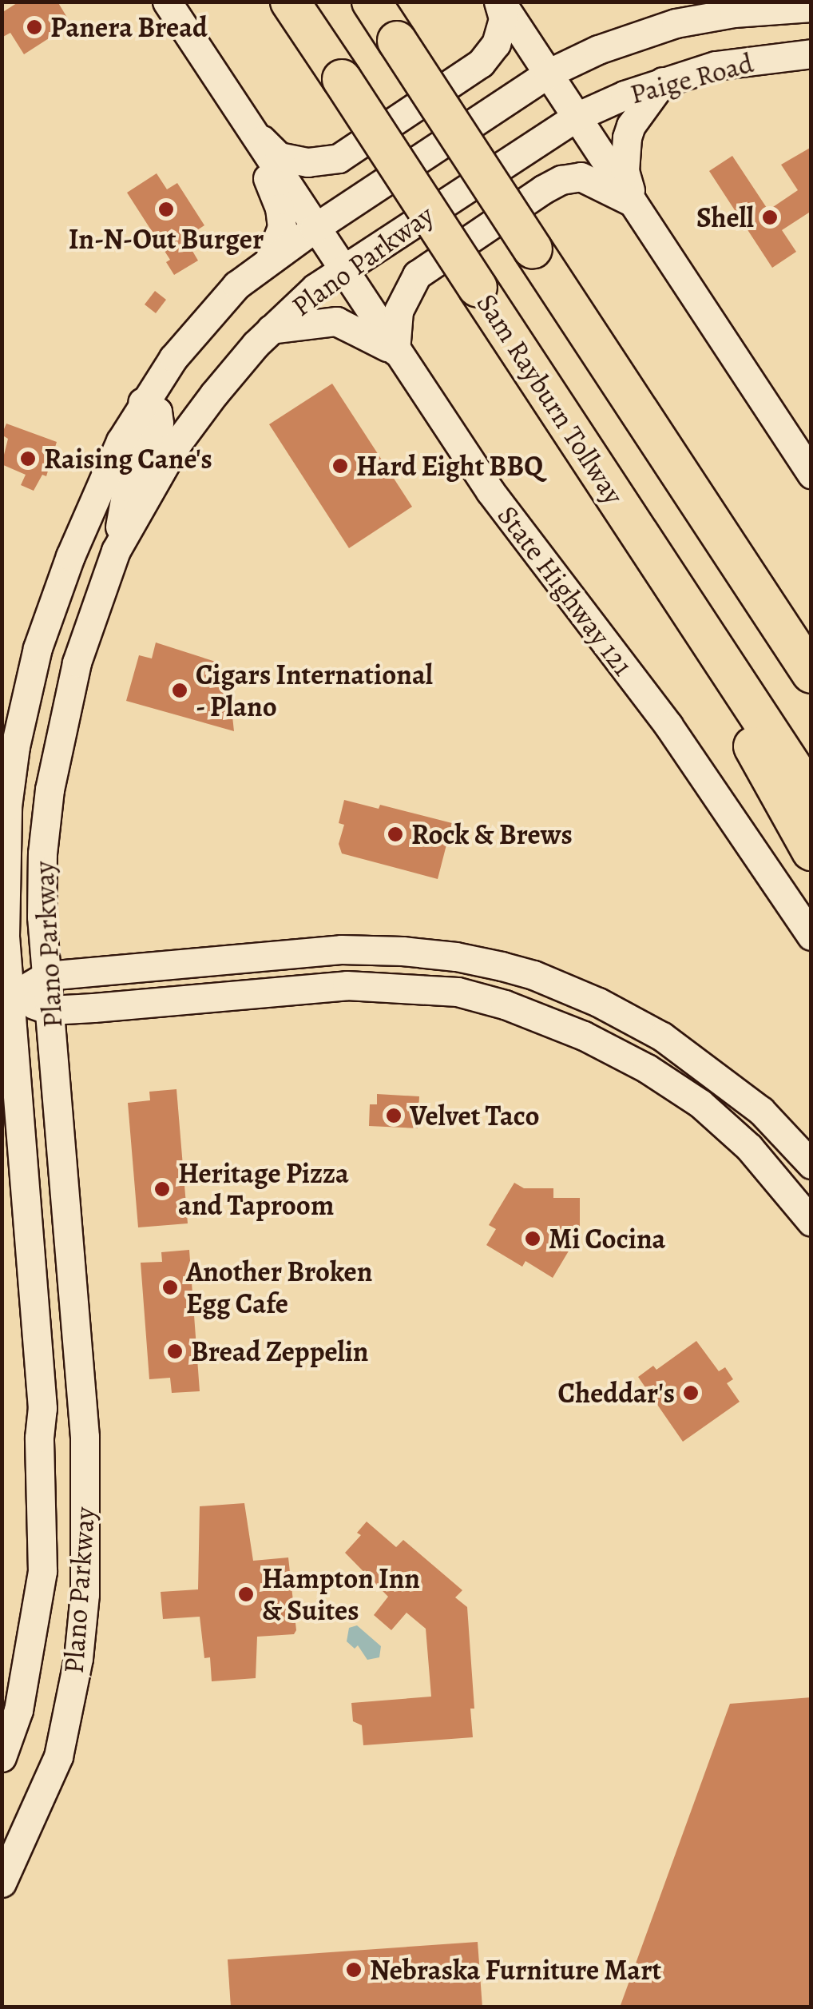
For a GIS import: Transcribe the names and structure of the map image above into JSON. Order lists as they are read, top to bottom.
{
  "streets": {
    "highway": ["Sam Rayburn Tollway"],
    "main road": ["Paige Road", "Plano Parkway", "State Highway 121"]
  },
  "crossings": [
    ["Paige Road", "Plano Parkway"],
    ["Plano Parkway", "State Highway 121"]
  ],
  "places": [
    "Panera Bread",
    "In-N-Out Burger",
    "Shell",
    "Raising Cane's",
    "Hard Eight BBQ",
    "Cigars International - Plano",
    "Rock & Brews",
    "Velvet Taco",
    "Heritage Pizza and Taproom",
    "Mi Cocina",
    "Another Broken Egg Cafe",
    "Bread Zeppelin",
    "Cheddar's",
    "Hampton Inn & Suites",
    "Nebraska Furniture Mart"
  ]
}
